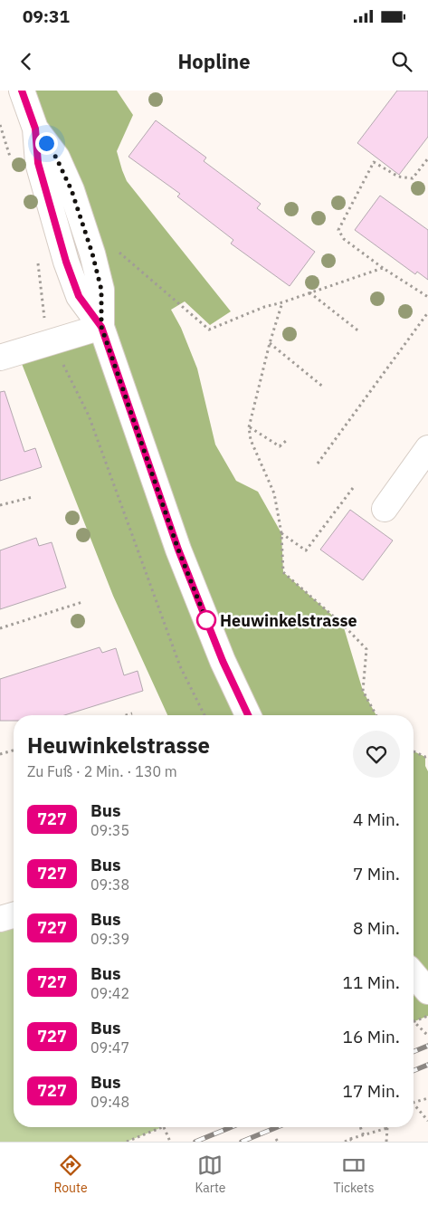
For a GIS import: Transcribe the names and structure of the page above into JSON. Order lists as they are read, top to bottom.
{
  "places": ["Heuwinkelstrasse"],
  "lines": ["bus line 727"],
  "page": {
    "status": "09:31",
    "header": "Hopline",
    "heading": ["Heuwinkelstrasse", "Zu Fuß · 2 Min. · 130 m"],
    "list": [
      {
        "mark": "727",
        "name": "Bus",
        "note": "09:35",
        "value": "4 Min."
      },
      {
        "mark": "727",
        "name": "Bus",
        "note": "09:38",
        "value": "7 Min."
      },
      {
        "mark": "727",
        "name": "Bus",
        "note": "09:39",
        "value": "8 Min."
      },
      {
        "mark": "727",
        "name": "Bus",
        "note": "09:42",
        "value": "11 Min."
      },
      {
        "mark": "727",
        "name": "Bus",
        "note": "09:47",
        "value": "16 Min."
      },
      {
        "mark": "727",
        "name": "Bus",
        "note": "09:48",
        "value": "17 Min."
      }
    ],
    "tabs": ["Route", "Karte", "Tickets"]
  }
}
